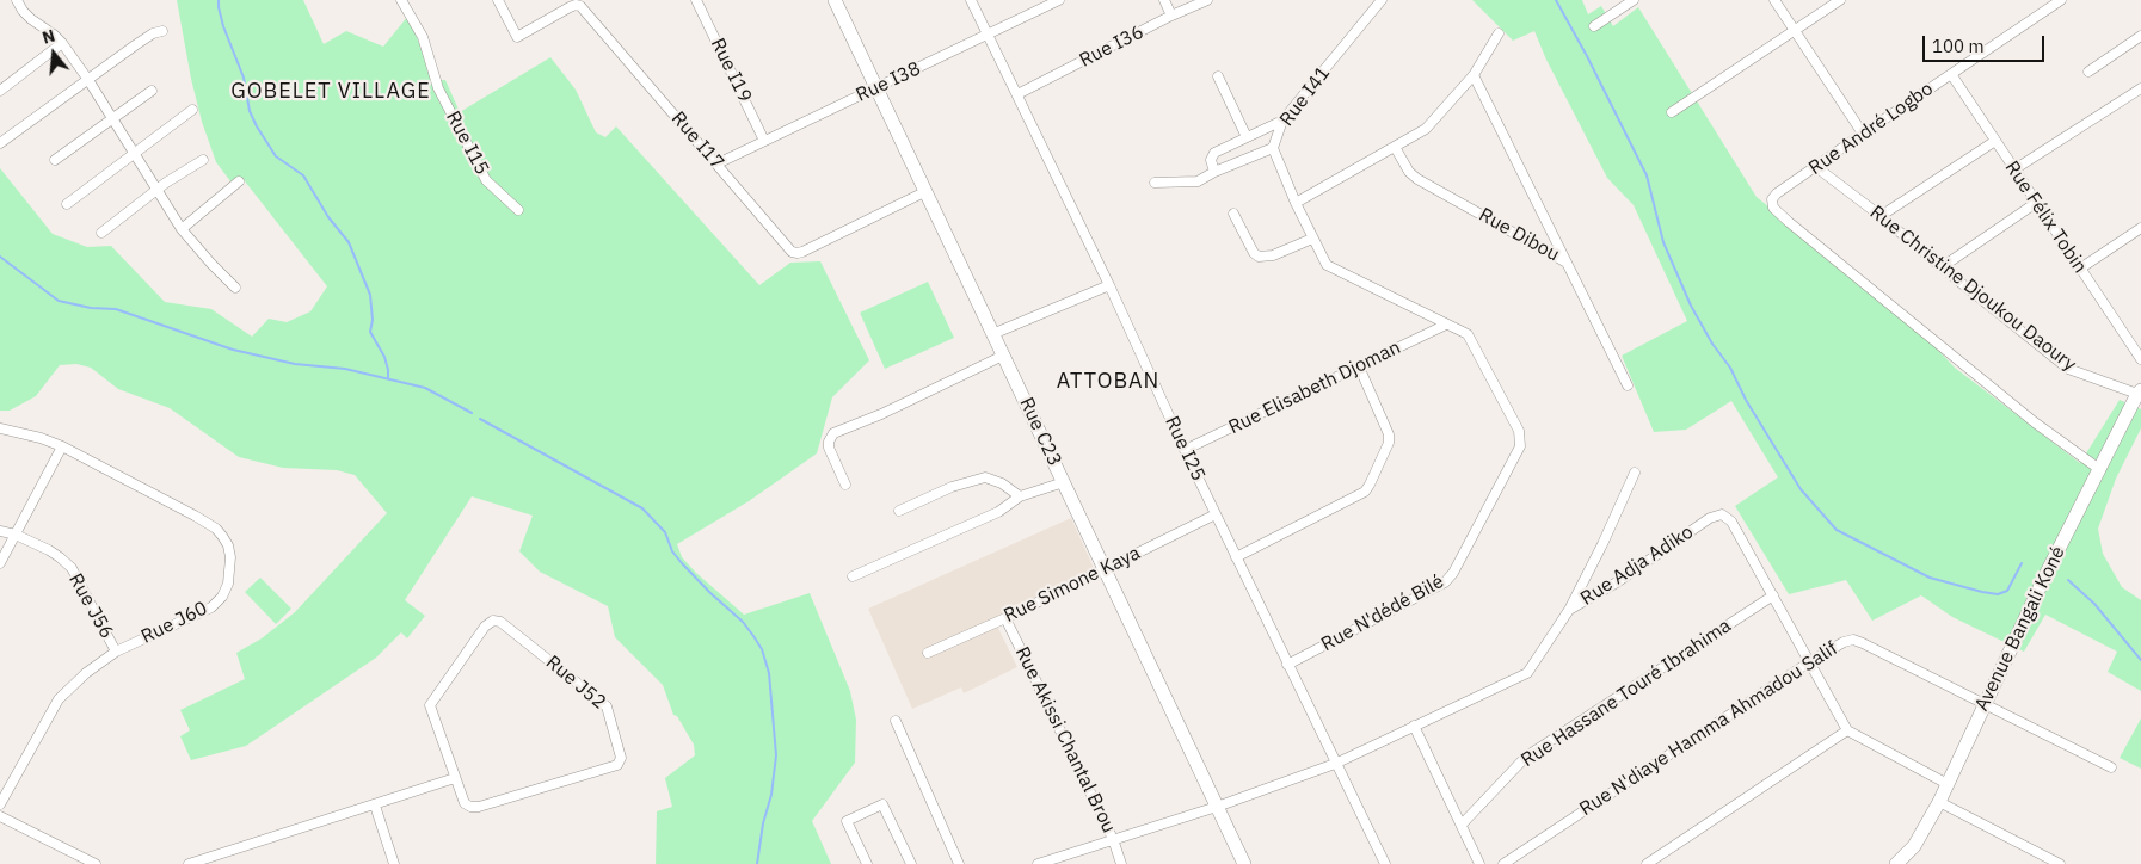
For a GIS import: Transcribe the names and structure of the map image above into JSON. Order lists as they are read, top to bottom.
{
  "streets": {
    "street": [
      "Rue I36",
      "Rue I19",
      "Rue I38",
      "Rue I41",
      "Rue André Logbo",
      "Rue I17",
      "Rue I15",
      "Rue Félix Tobin",
      "Rue Dibou",
      "Rue Christine Djoukou Daoury",
      "Rue Elisabeth Djoman",
      "Rue C23",
      "Rue I25",
      "Rue Adja Adiko",
      "Rue Simone Kaya",
      "Rue J56",
      "Rue N'dédé Bilé",
      "Rue J60",
      "Avenue Bangali Koné",
      "Rue J52",
      "Rue Hassane Touré Ibrahima",
      "Rue N'diaye Hamma Ahmadou Salif",
      "Rue Akissi Chantal Brou"
    ]
  },
  "crossings": [
    ["Rue I36", "Rue I25"],
    ["Rue I19", "Rue I38"],
    ["Rue I38", "Rue I17"],
    ["Rue I38", "Rue C23"],
    ["Rue I38", "Rue I25"],
    ["Rue I41", "Rue N'dédé Bilé"],
    ["Rue André Logbo", "Rue Félix Tobin"],
    ["Rue André Logbo", "Rue Christine Djoukou Daoury"],
    ["Rue André Logbo", "Avenue Bangali Koné"],
    ["Rue I17", "Rue C23"],
    ["Rue Christine Djoukou Daoury", "Avenue Bangali Koné"],
    ["Rue Elisabeth Djoman", "Rue I25"],
    ["Rue Elisabeth Djoman", "Rue N'dédé Bilé"],
    ["Rue C23", "Rue Adja Adiko"],
    ["Rue C23", "Rue Simone Kaya"],
    ["Rue I25", "Rue Adja Adiko"],
    ["Rue I25", "Rue Simone Kaya"],
    ["Rue I25", "Rue N'dédé Bilé"],
    ["Rue Adja Adiko", "Rue Hassane Touré Ibrahima"],
    ["Rue Adja Adiko", "Rue N'diaye Hamma Ahmadou Salif"],
    ["Rue Adja Adiko", "Rue Akissi Chantal Brou"],
    ["Rue Simone Kaya", "Rue Akissi Chantal Brou"],
    ["Rue J56", "Rue J60"],
    ["Avenue Bangali Koné", "Rue N'diaye Hamma Ahmadou Salif"]
  ],
  "districts": ["GOBELET VILLAGE", "ATTOBAN"],
  "scale_bar": "100 m",
  "north": "top"
}
